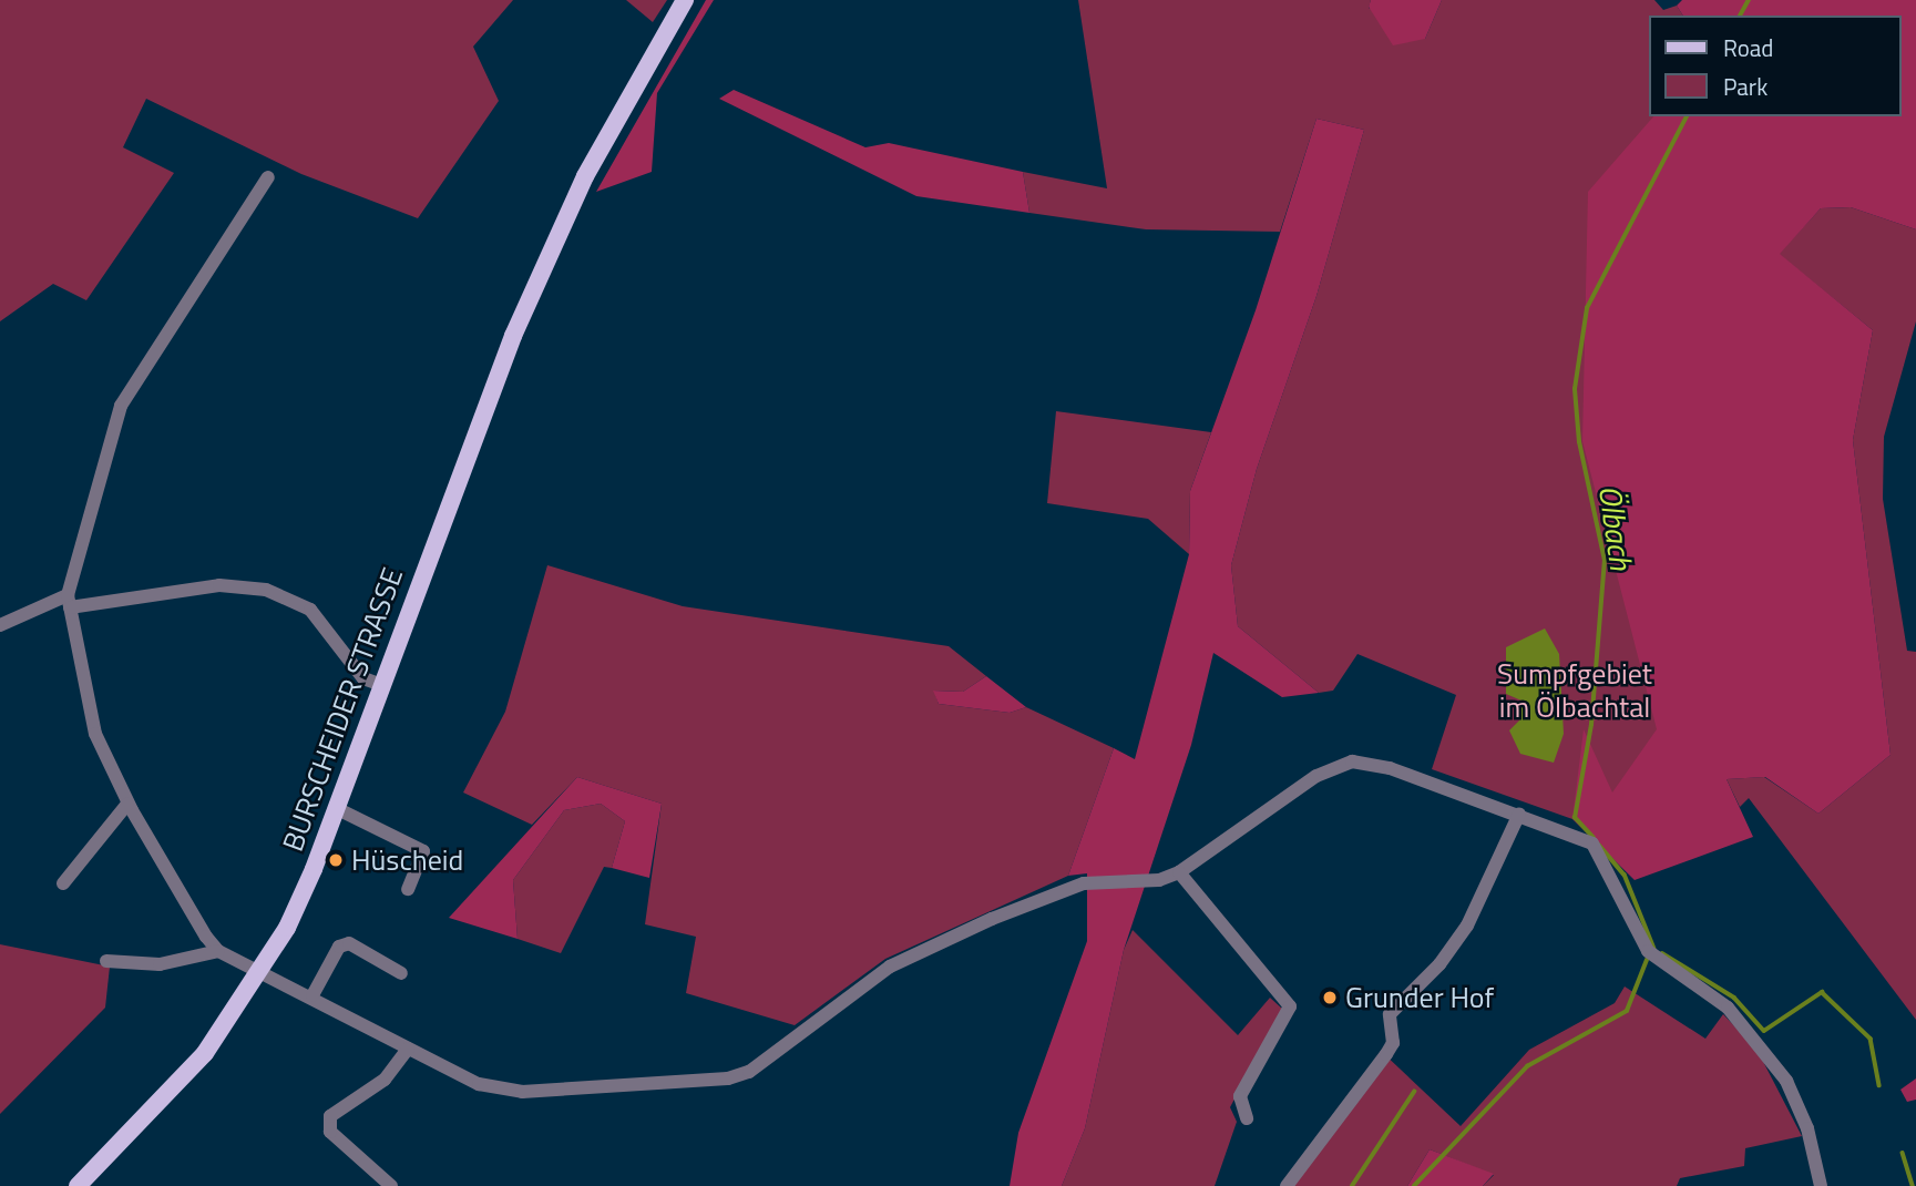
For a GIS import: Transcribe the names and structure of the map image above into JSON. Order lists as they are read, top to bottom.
{
  "streets": {
    "main road": ["BURSCHEIDER STRASSE"]
  },
  "water": ["Ölbach"],
  "parks": ["Sumpfgebiet im Ölbachtal"],
  "places": ["Hüscheid", "Grunder Hof"],
  "legend": ["Road", "Park"]
}
